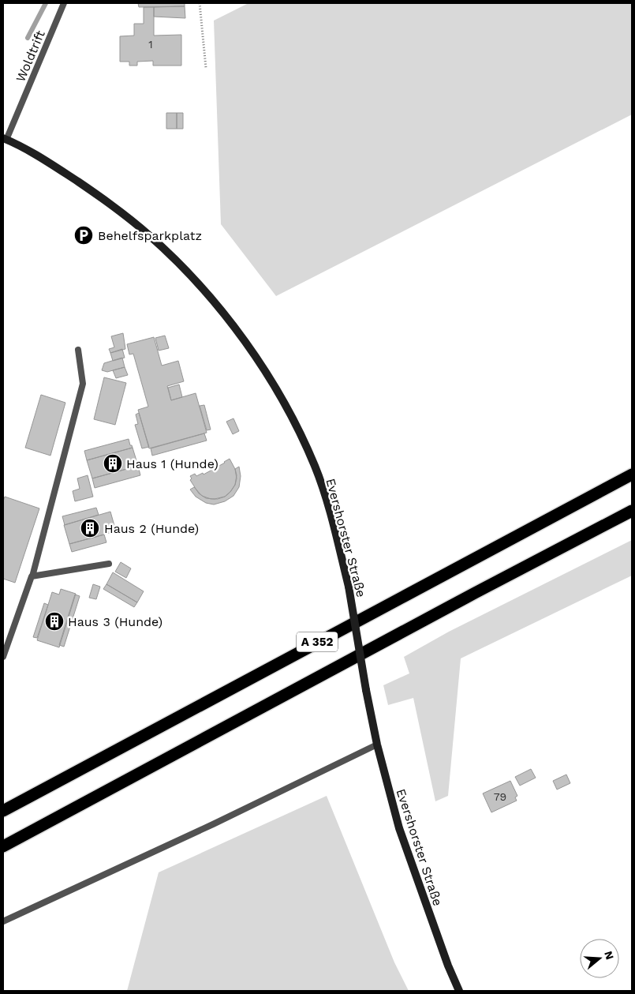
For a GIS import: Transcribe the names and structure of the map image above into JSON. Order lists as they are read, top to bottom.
{
  "streets": {
    "highway": ["A 352"],
    "street": ["Evershorster Straße"],
    "lane": ["Woldtrift"]
  },
  "crossings": [
    ["Woldtrift", "Evershorster Straße"]
  ],
  "places": {
    "parking": ["Behelfsparkplatz"],
    "building": ["Haus 1 (Hunde)", "Haus 2 (Hunde)", "Haus 3 (Hunde)"]
  },
  "house_numbers": ["1", "79"],
  "north": "right"
}
